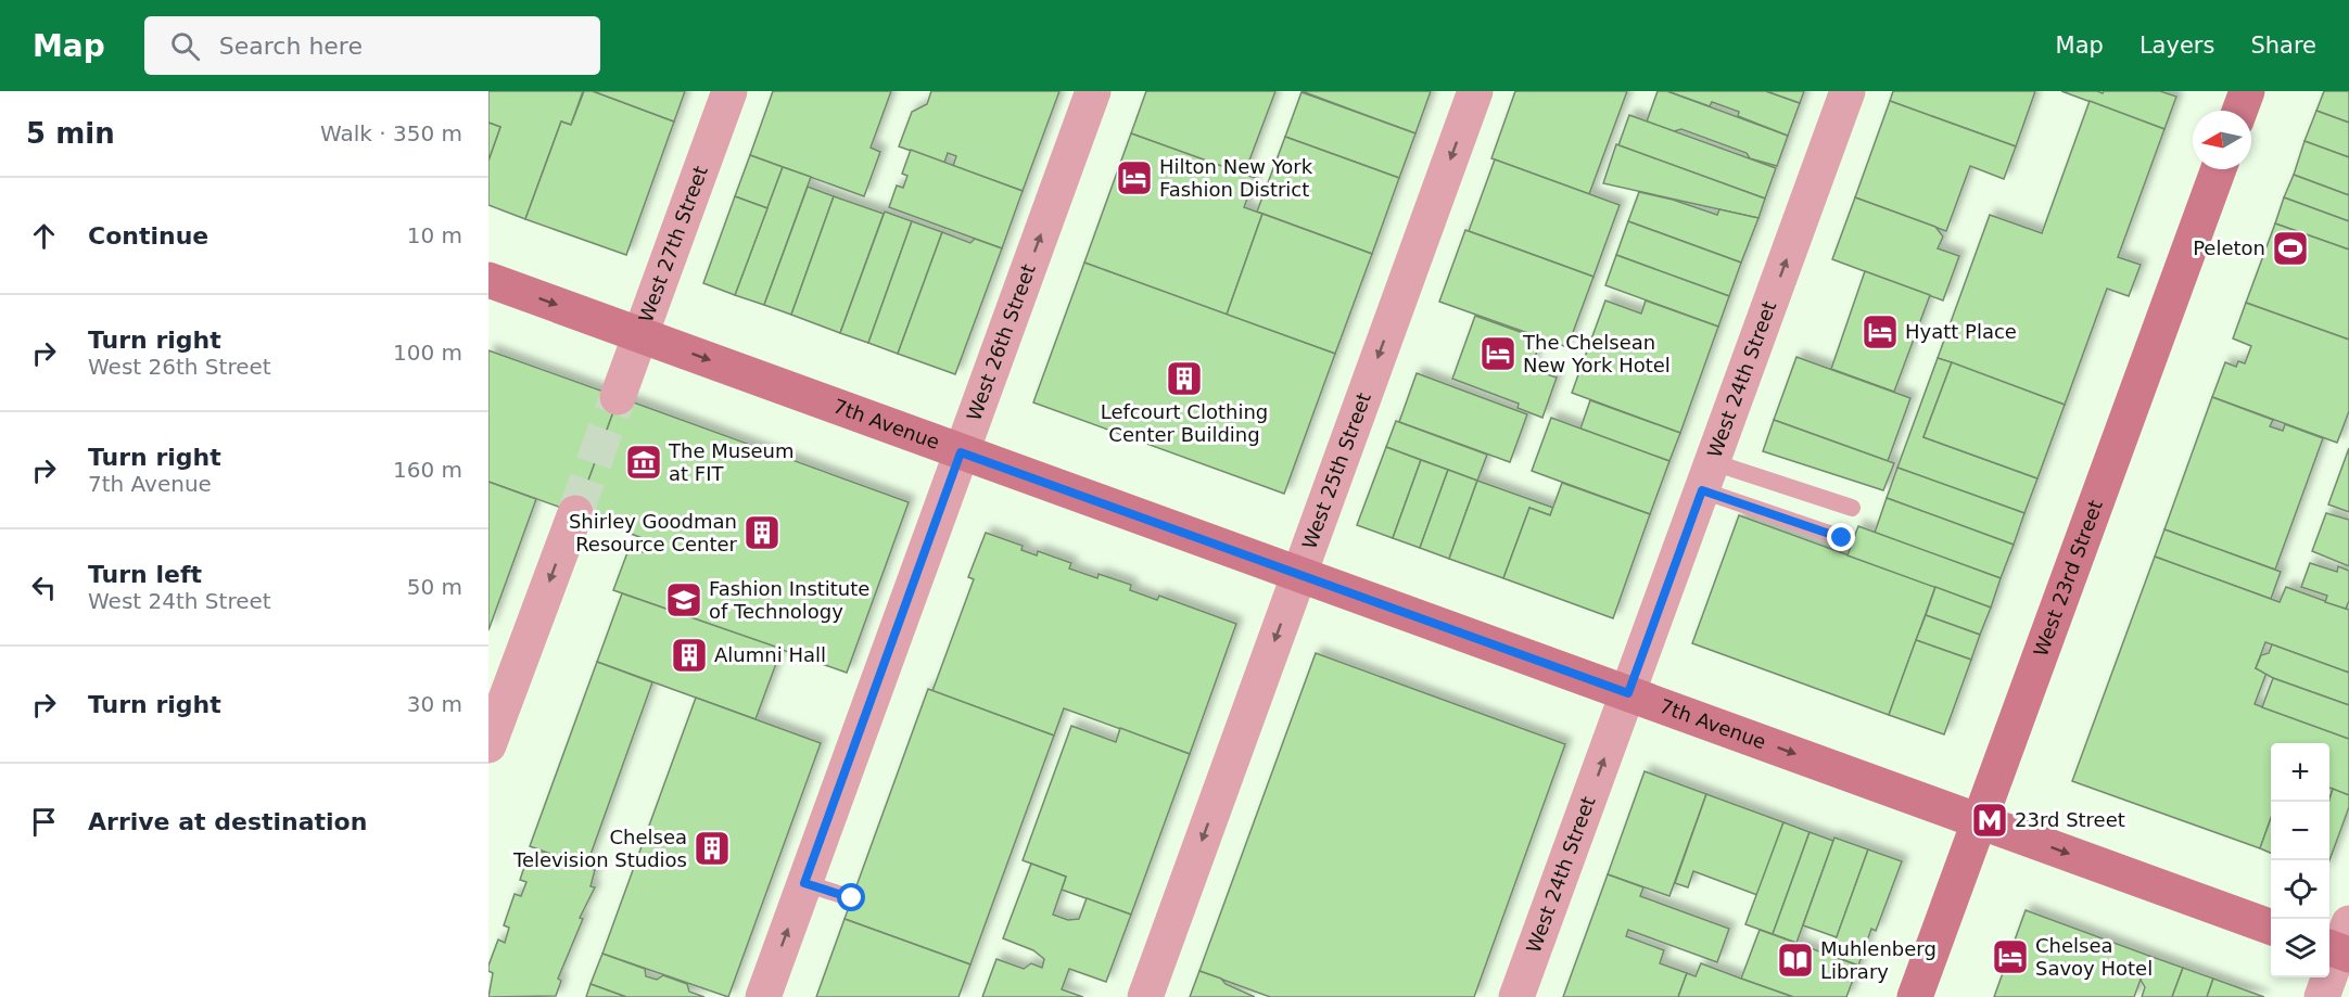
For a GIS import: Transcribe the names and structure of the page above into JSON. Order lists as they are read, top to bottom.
{
  "streets": {
    "main road": ["7th Avenue", "West 23rd Street"],
    "street": [
      "West 27th Street",
      "West 26th Street",
      "West 24th Street",
      "West 25th Street"
    ]
  },
  "crossings": [
    ["West 27th Street", "7th Avenue"],
    ["West 26th Street", "7th Avenue"],
    ["West 24th Street", "7th Avenue"],
    ["7th Avenue", "West 25th Street"],
    ["7th Avenue", "West 23rd Street"]
  ],
  "one_way": [
    "West 26th Street",
    "West 24th Street",
    "7th Avenue",
    "West 25th Street"
  ],
  "places": {
    "hotel": [
      "Hilton New York Fashion District",
      "Hyatt Place",
      "The Chelsean New York Hotel",
      "Chelsea Savoy Hotel"
    ],
    "sports": ["Peleton"],
    "building": [
      "Lefcourt Clothing Center Building",
      "Shirley Goodman Resource Center",
      "Alumni Hall",
      "Chelsea Television Studios"
    ],
    "museum": ["The Museum at FIT"],
    "school or university": ["Fashion Institute of Technology"],
    "metro station": ["23rd Street"],
    "library": ["Muhlenberg Library"]
  },
  "north": "left",
  "page": {
    "header": "Map",
    "search": "Search here",
    "nav": ["Map", "Layers", "Share"],
    "heading": ["5 min", "Walk · 350 m"],
    "list": [
      ["Continue", "10 m"],
      ["Turn right", "West 26th Street", "100 m"],
      ["Turn right", "7th Avenue", "160 m"],
      ["Turn left", "West 24th Street", "50 m"],
      ["Turn right", "30 m"],
      "Arrive at destination"
    ],
    "map_buttons": ["+", "−"]
  }
}
